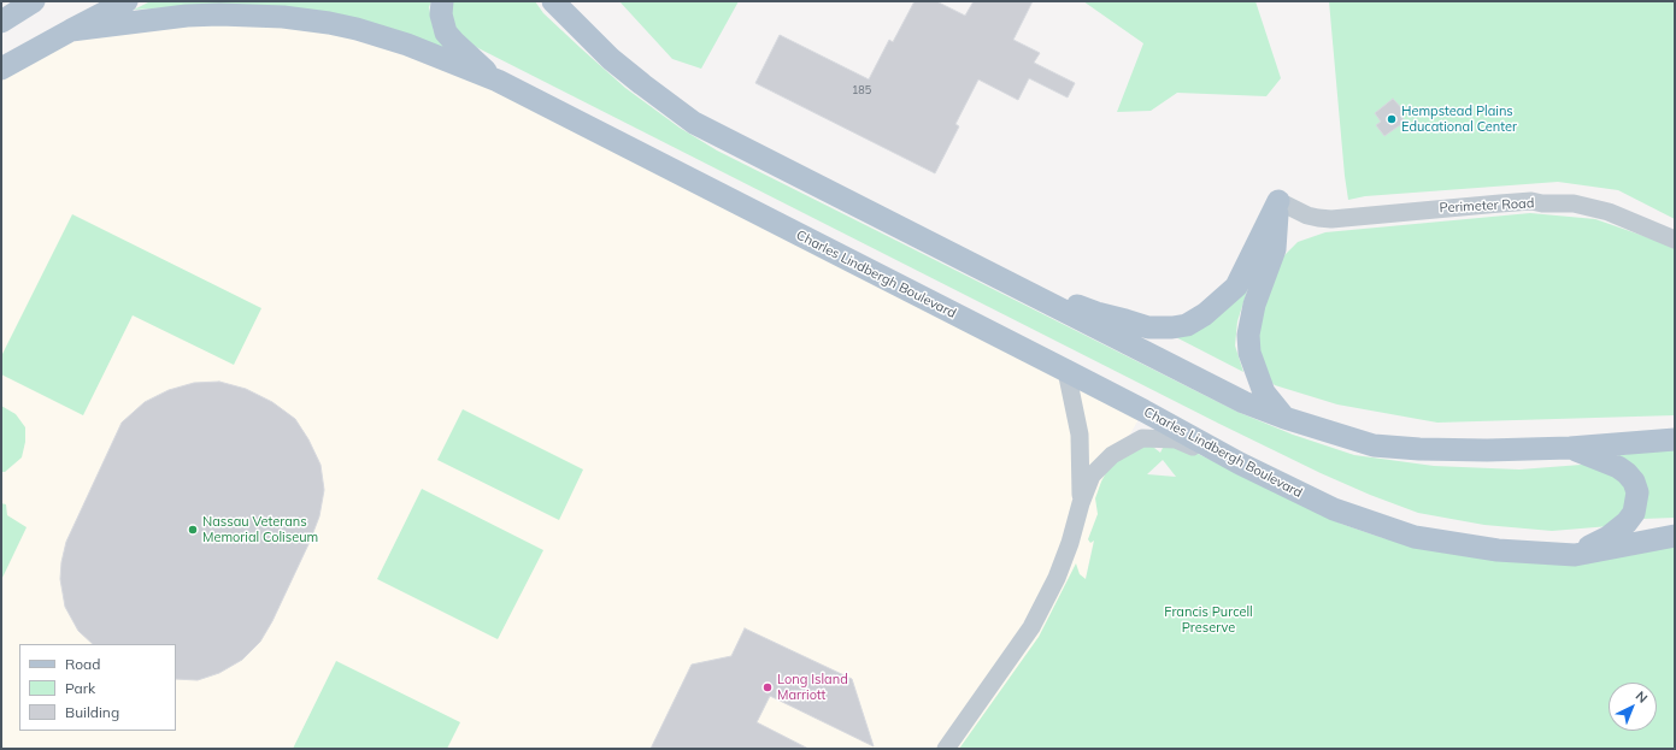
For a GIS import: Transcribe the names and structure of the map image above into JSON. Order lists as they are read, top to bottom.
{
  "streets": {
    "main road": ["Charles Lindbergh Boulevard"],
    "street": ["Perimeter Road"]
  },
  "parks": ["Francis Purcell Preserve"],
  "places": ["Hempstead Plains Educational Center", "Nassau Veterans Memorial Coliseum", "Long Island Marriott"],
  "house_numbers": ["185"],
  "legend": ["Road", "Park", "Building"],
  "north": "top right"
}
